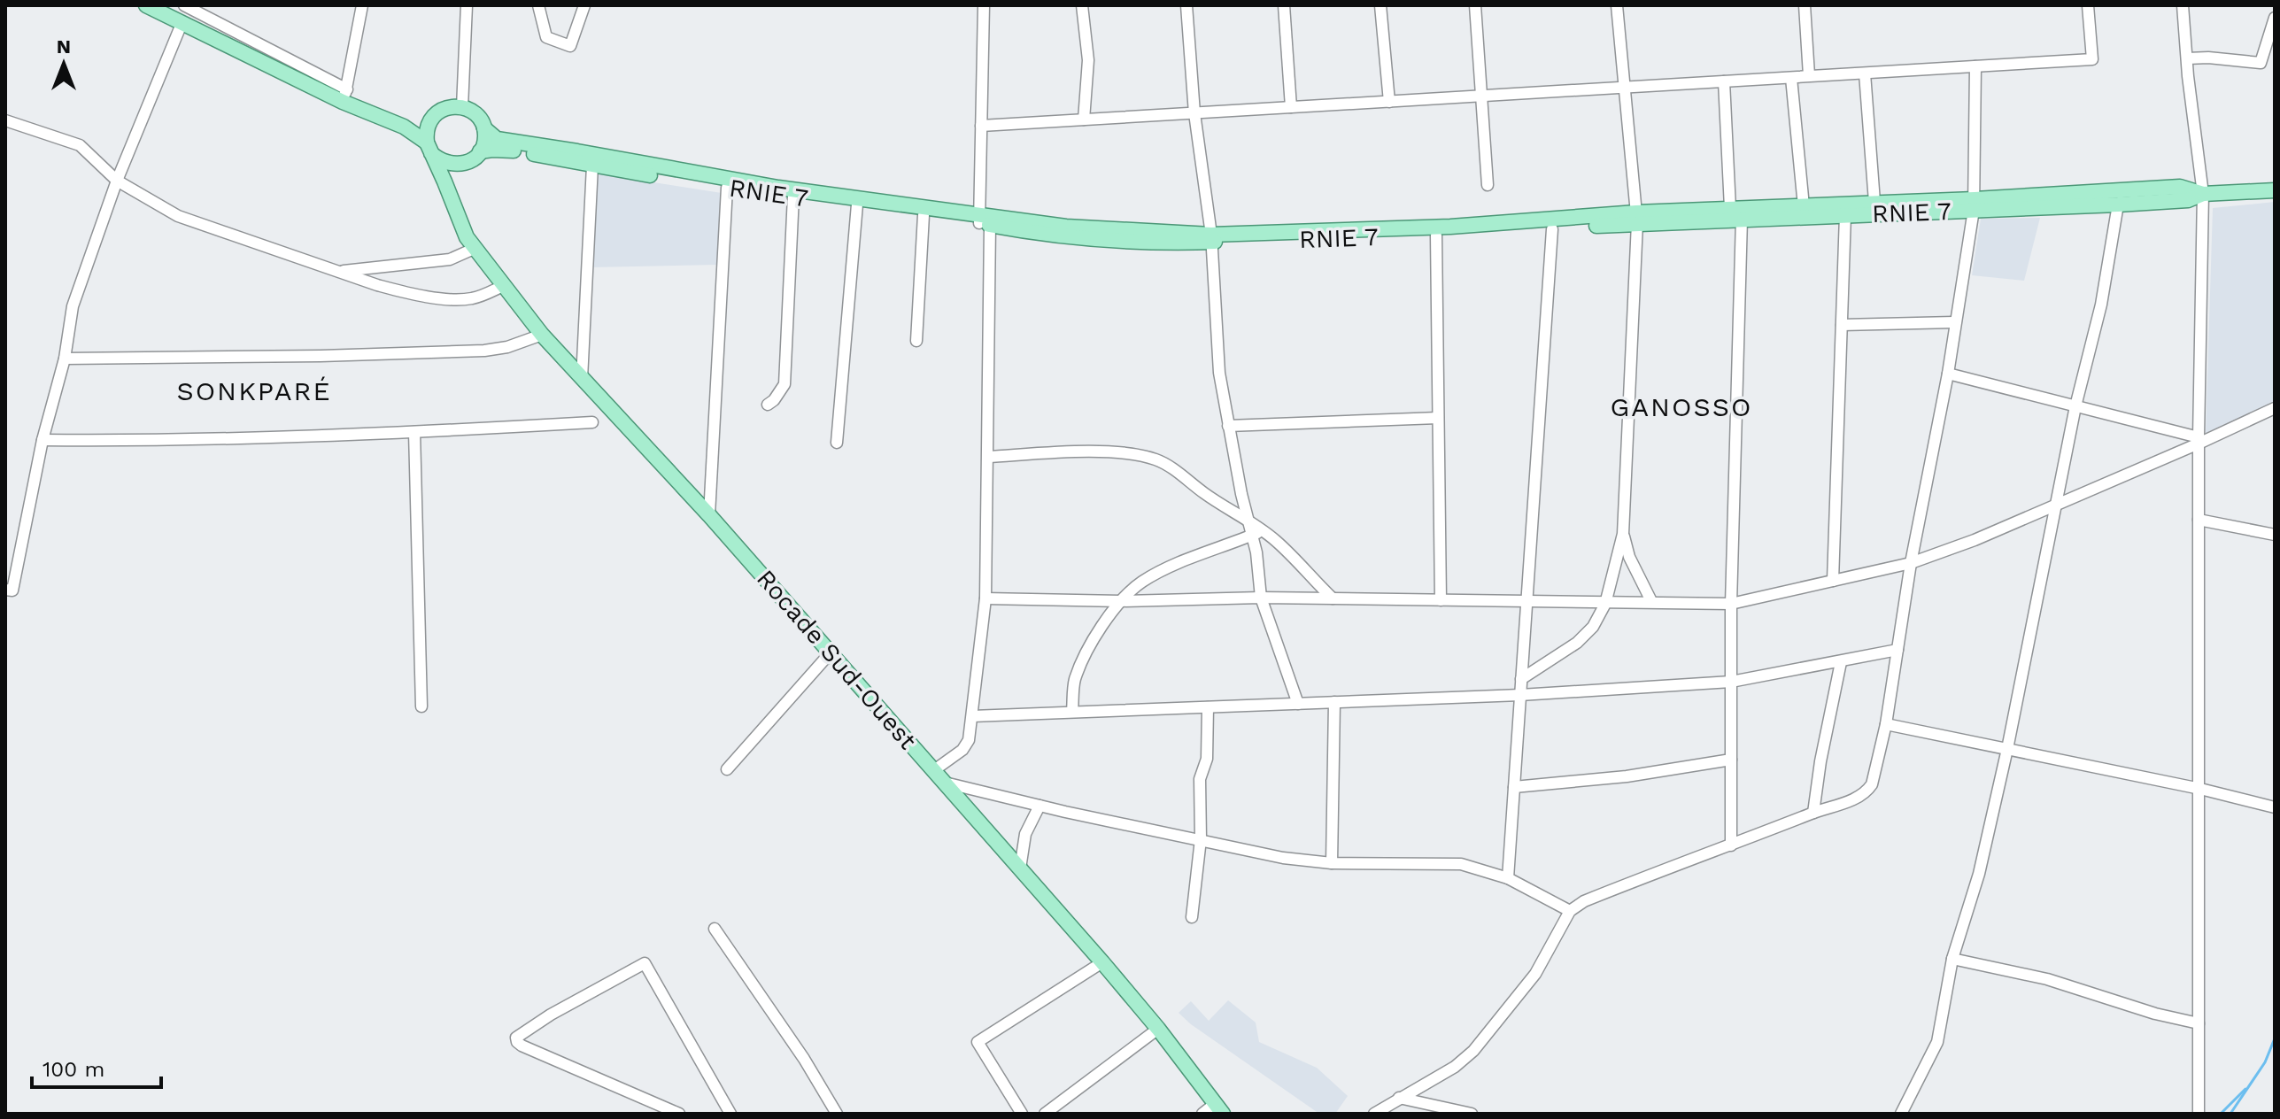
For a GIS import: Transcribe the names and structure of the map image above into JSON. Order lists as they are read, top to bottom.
{
  "streets": {
    "main road": ["RNIE 7", "Rocade Sud-Ouest"]
  },
  "crossings": [
    ["RNIE 7", "Rocade Sud-Ouest"]
  ],
  "districts": ["SONKPARÉ", "GANOSSO"],
  "scale_bar": "100 m",
  "north": "top"
}
